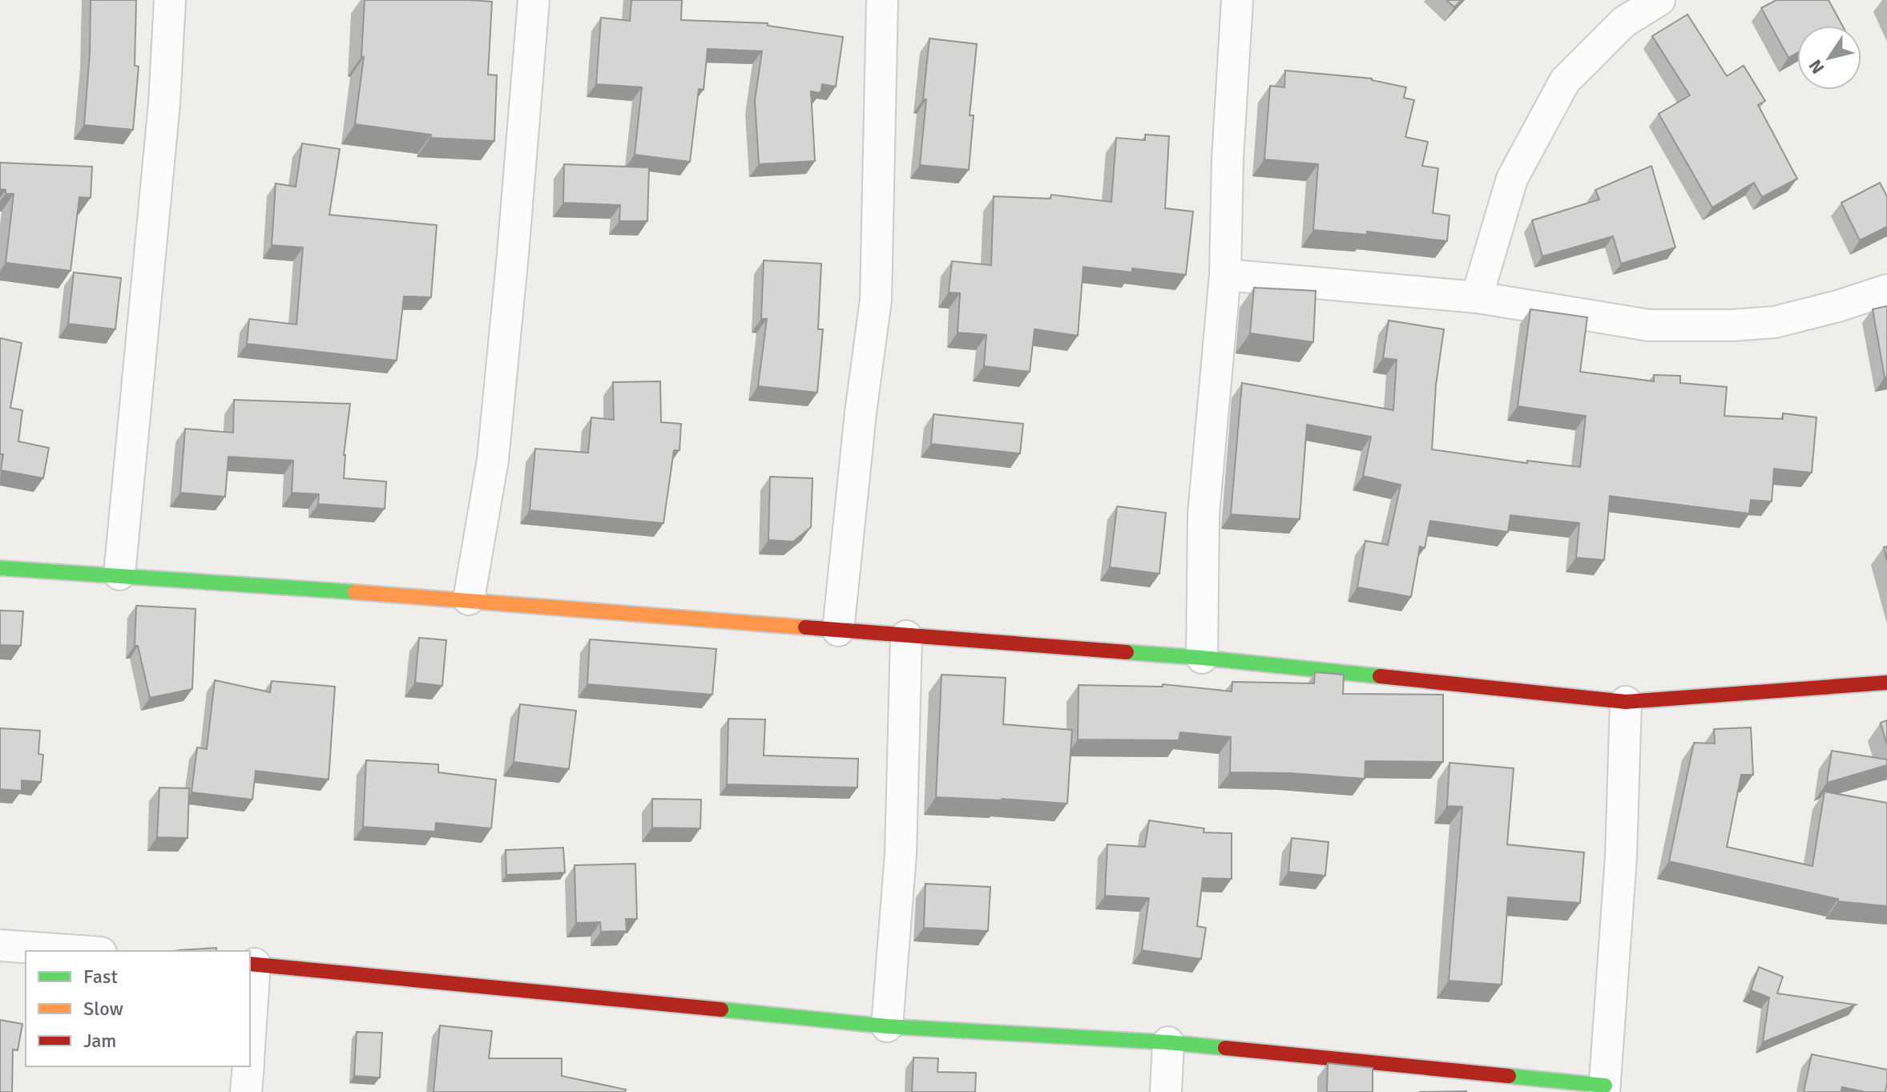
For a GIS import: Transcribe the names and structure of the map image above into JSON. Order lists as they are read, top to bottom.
{
  "legend": ["Fast", "Slow", "Jam"],
  "north": "bottom left"
}
